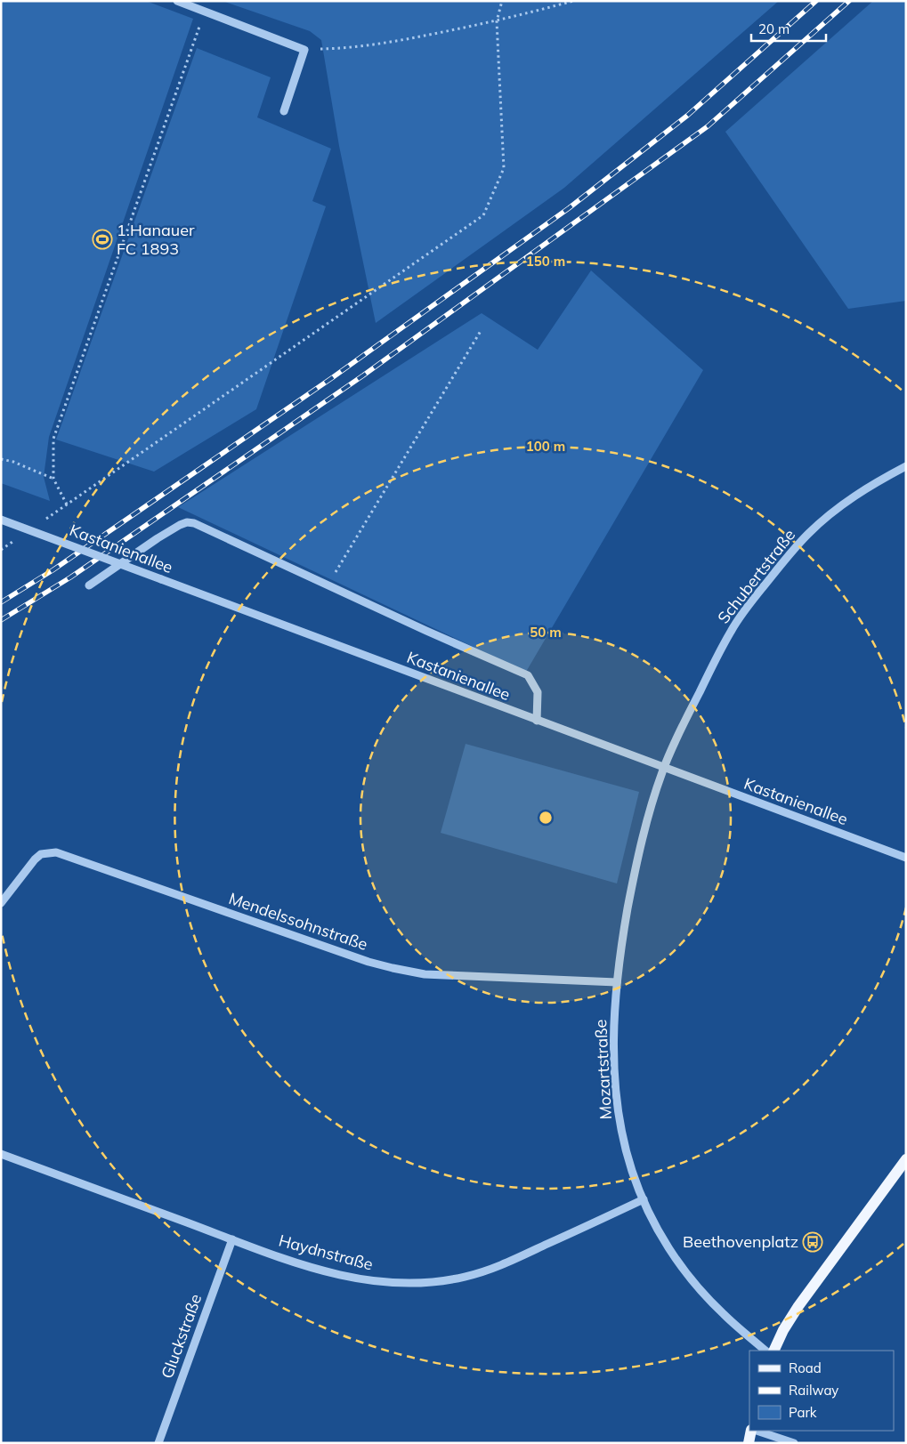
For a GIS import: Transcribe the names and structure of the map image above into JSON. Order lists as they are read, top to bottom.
{
  "streets": {
    "street": [
      "Kastanienallee",
      "Schubertstraße",
      "Mendelssohnstraße",
      "Mozartstraße",
      "Haydnstraße",
      "Gluckstraße"
    ]
  },
  "crossings": [
    ["Kastanienallee", "Schubertstraße"],
    ["Kastanienallee", "Mozartstraße"],
    ["Schubertstraße", "Mozartstraße"],
    ["Mendelssohnstraße", "Mozartstraße"],
    ["Mozartstraße", "Haydnstraße"],
    ["Haydnstraße", "Gluckstraße"]
  ],
  "places": {
    "sports": ["1.Hanauer FC 1893"],
    "bus stop": ["Beethovenplatz"]
  },
  "legend": ["Road", "Railway", "Park"],
  "scale_bar": "20 m",
  "rings": ["150 m", "100 m", "50 m"]
}
